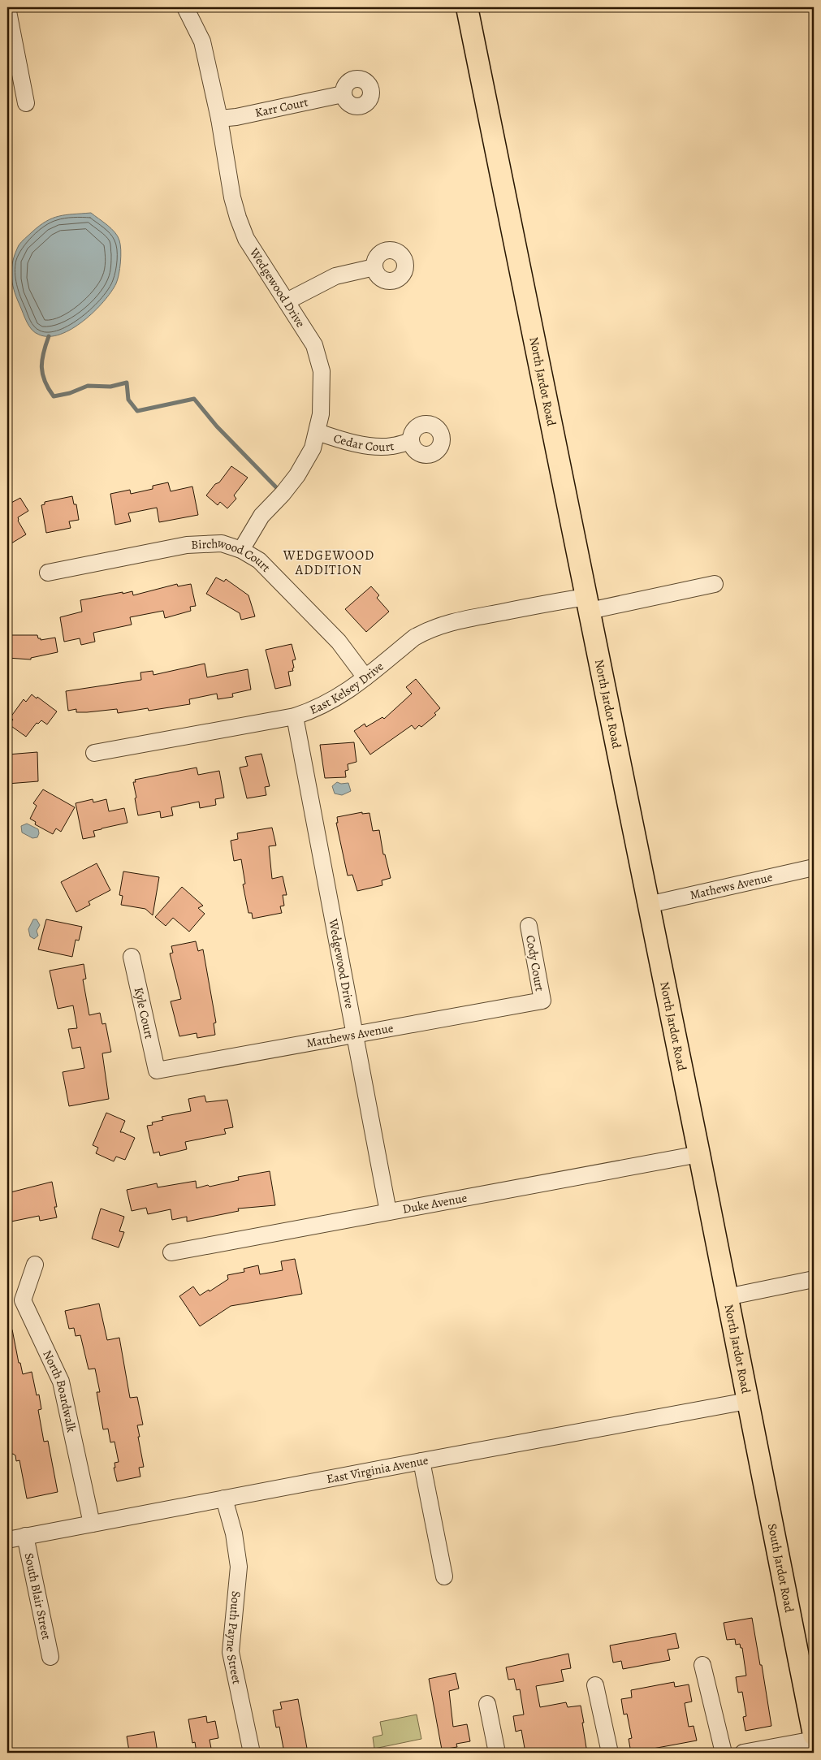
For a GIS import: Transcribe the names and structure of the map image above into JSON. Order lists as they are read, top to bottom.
{
  "streets": {
    "main road": ["North Jardot Road", "South Jardot Road"],
    "street": [
      "Karr Court",
      "Wedgewood Drive",
      "Cedar Court",
      "Birchwood Court",
      "East Kelsey Drive",
      "Mathews Avenue",
      "Cody Court",
      "Kyle Court",
      "Matthews Avenue",
      "Duke Avenue",
      "North Boardwalk",
      "East Virginia Avenue",
      "South Blair Street",
      "South Payne Street"
    ]
  },
  "crossings": [
    ["Karr Court", "Wedgewood Drive"],
    ["Wedgewood Drive", "Cedar Court"],
    ["Wedgewood Drive", "Birchwood Court"],
    ["Wedgewood Drive", "East Kelsey Drive"],
    ["Wedgewood Drive", "Matthews Avenue"],
    ["Wedgewood Drive", "Duke Avenue"],
    ["North Jardot Road", "East Kelsey Drive"],
    ["North Jardot Road", "Mathews Avenue"],
    ["North Jardot Road", "Duke Avenue"],
    ["North Jardot Road", "East Virginia Avenue"],
    ["North Jardot Road", "South Jardot Road"],
    ["Birchwood Court", "East Kelsey Drive"],
    ["Cody Court", "Matthews Avenue"],
    ["Kyle Court", "Matthews Avenue"],
    ["North Boardwalk", "East Virginia Avenue"],
    ["East Virginia Avenue", "South Jardot Road"],
    ["East Virginia Avenue", "South Blair Street"],
    ["East Virginia Avenue", "South Payne Street"]
  ],
  "districts": ["WEDGEWOOD ADDITION"]
}
